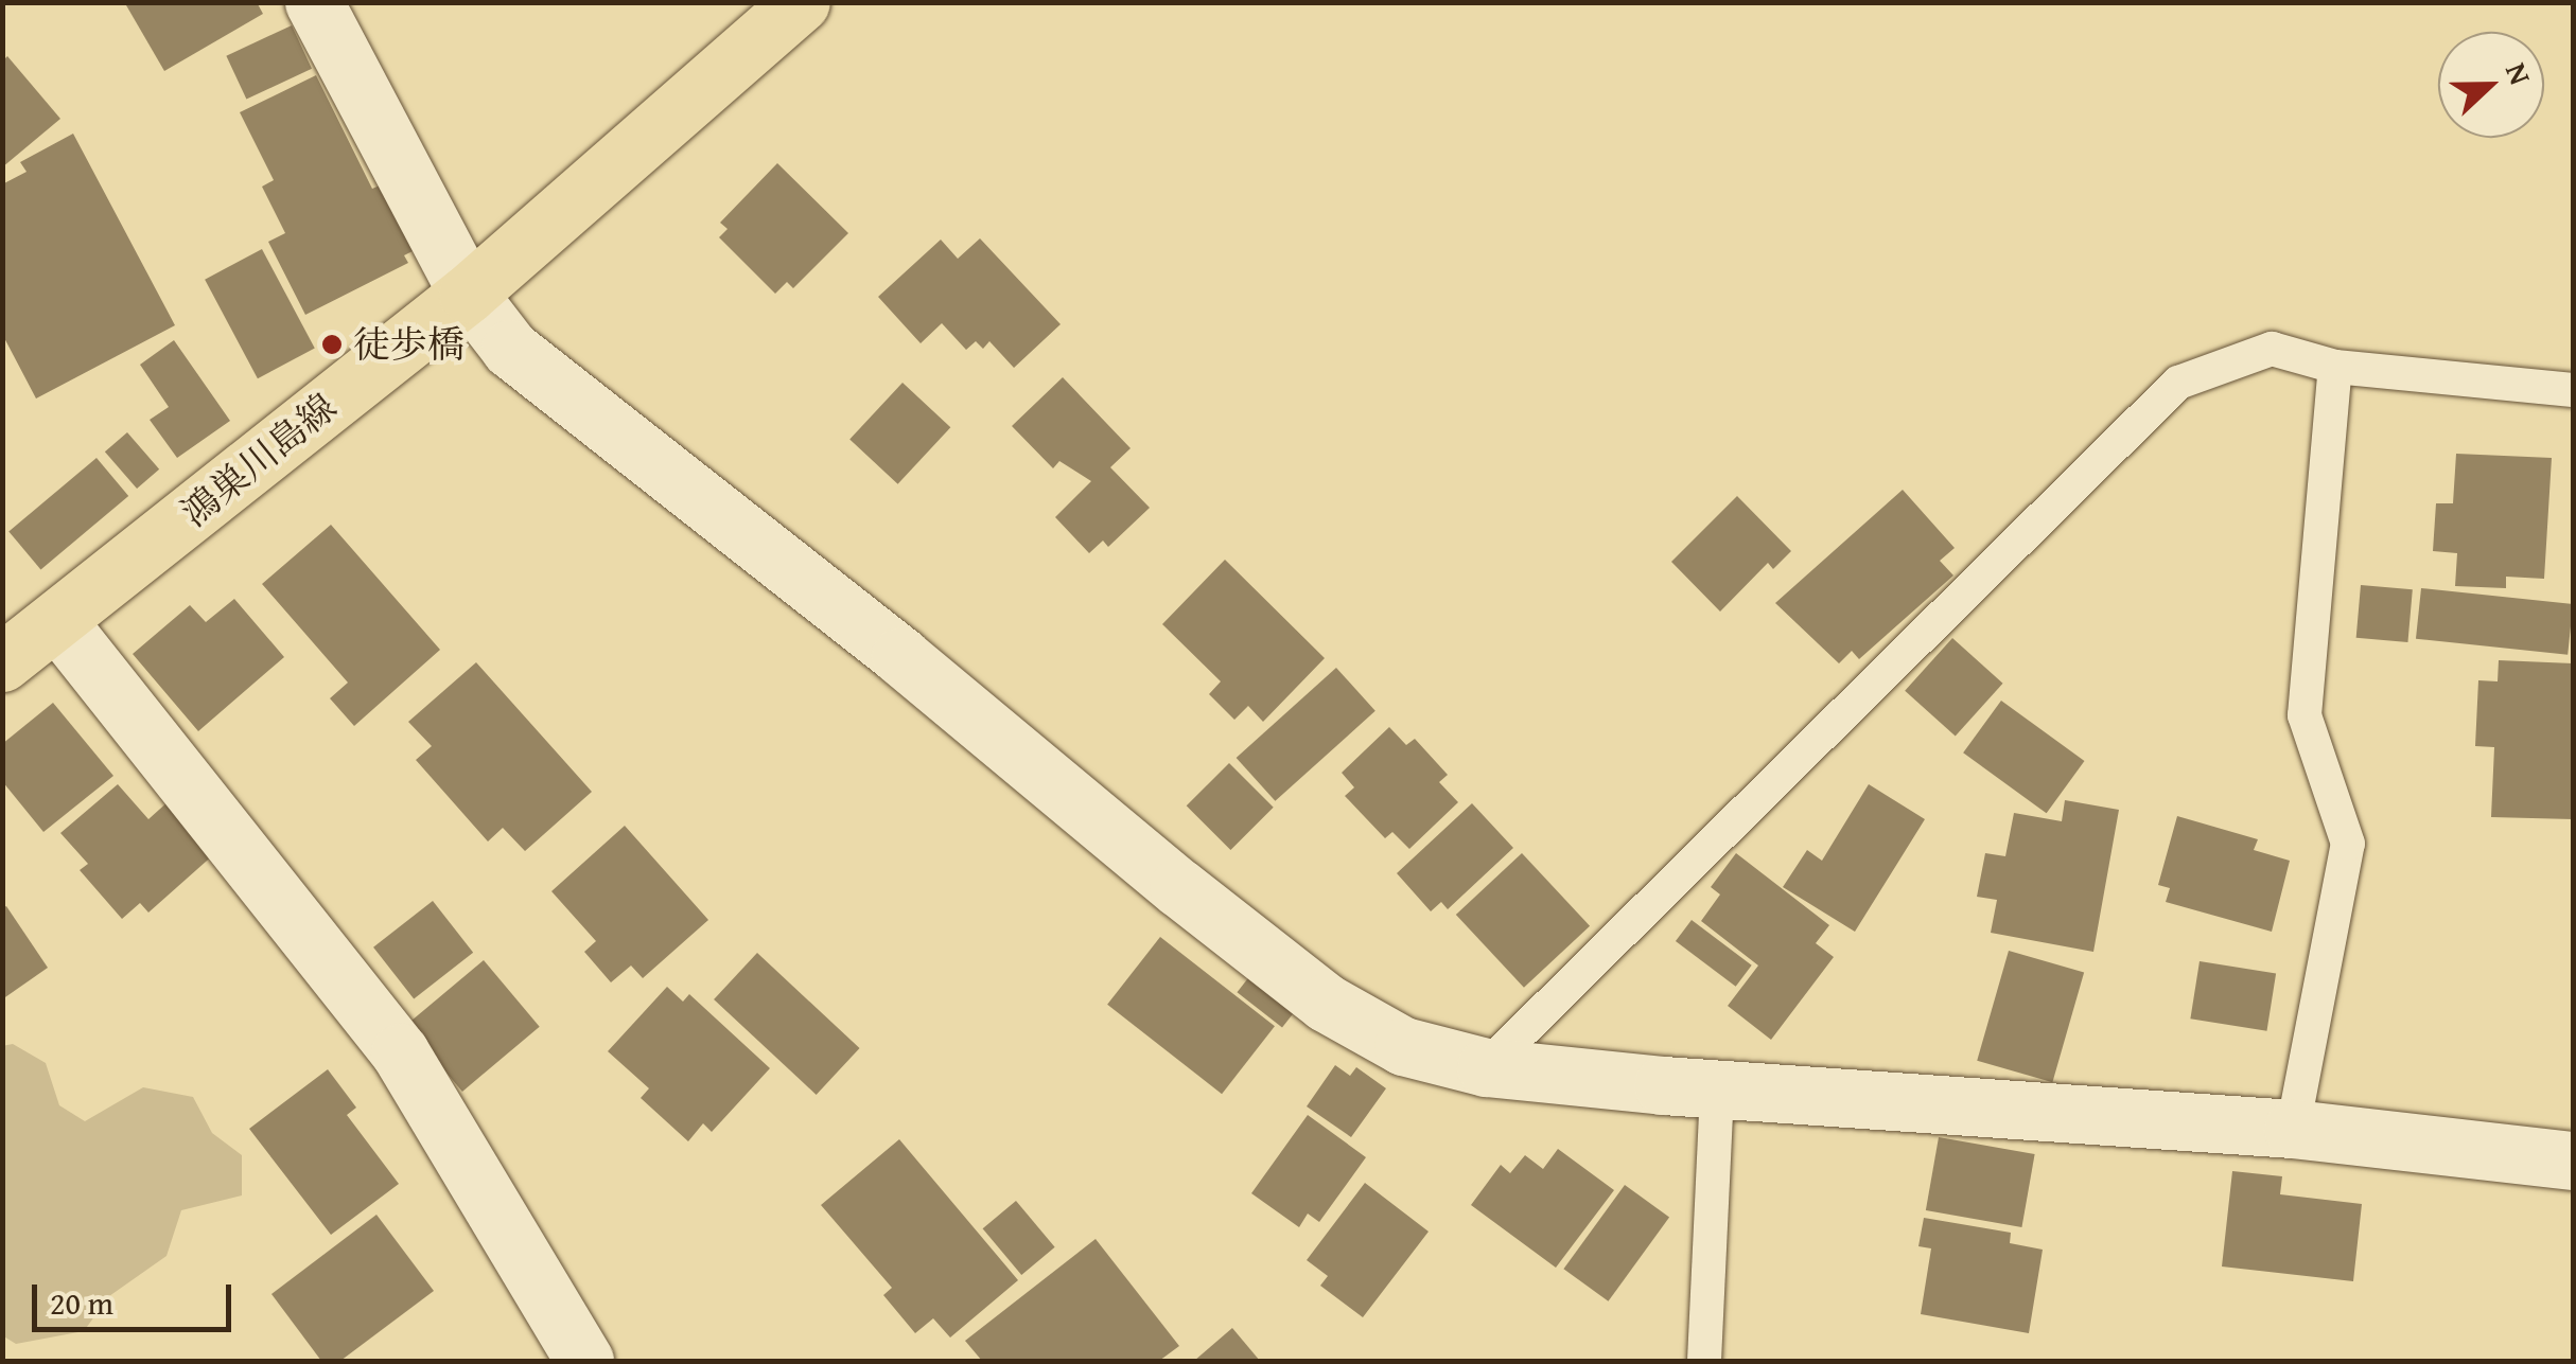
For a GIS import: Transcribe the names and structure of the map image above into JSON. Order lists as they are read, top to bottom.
{
  "streets": {
    "main road": ["鴻巣川島線"]
  },
  "places": ["徒歩橋"],
  "scale_bar": "20 m",
  "north": "right"
}
